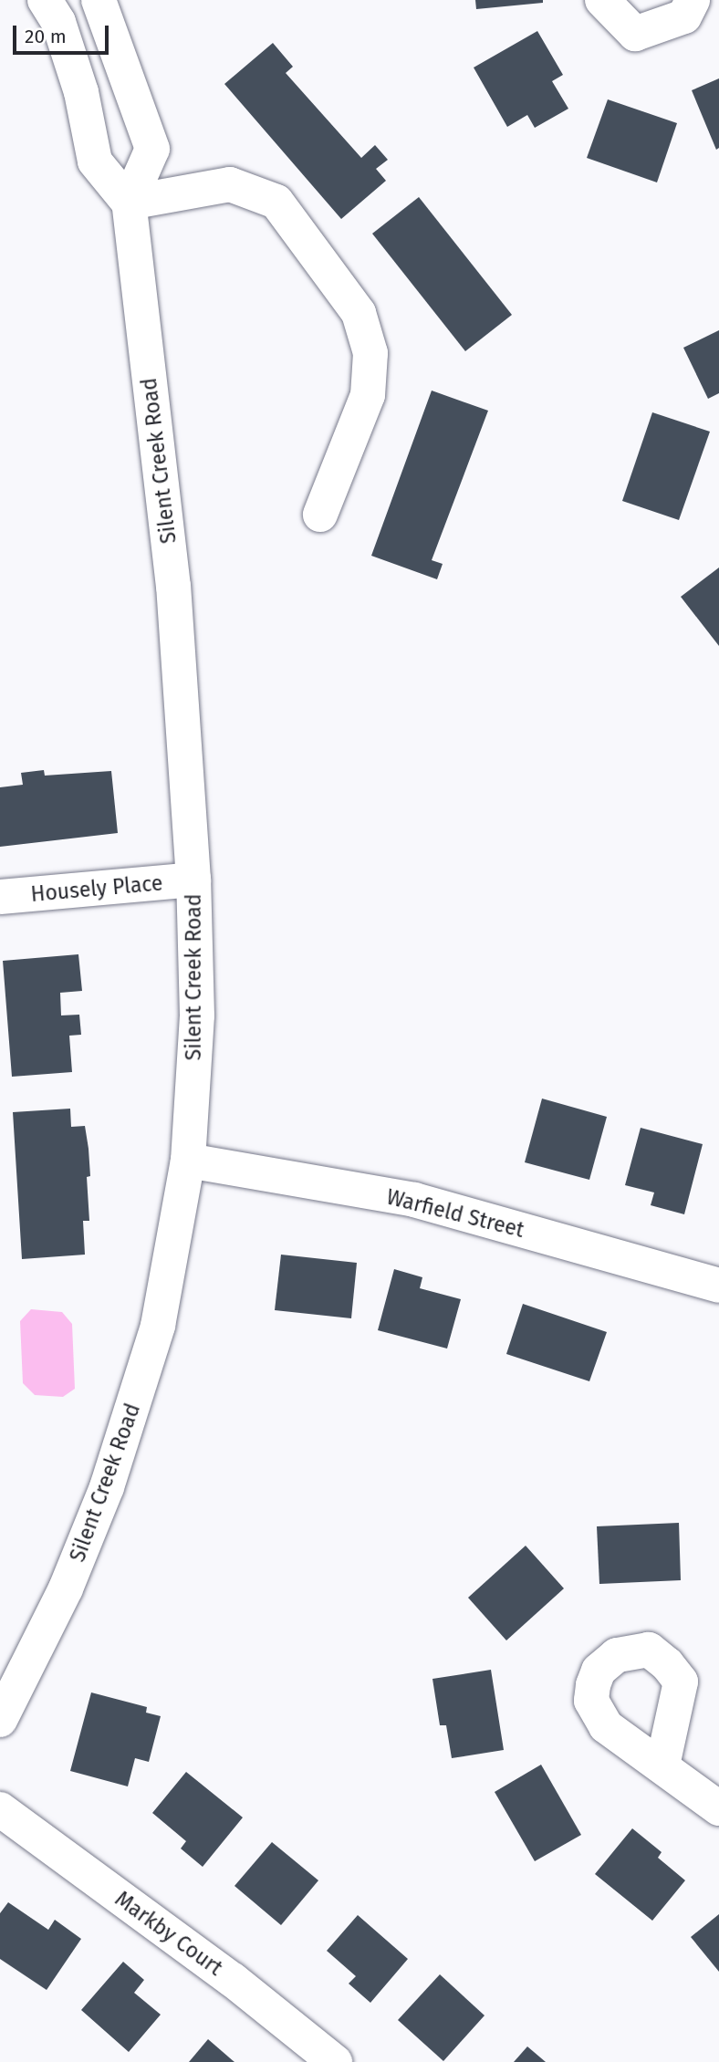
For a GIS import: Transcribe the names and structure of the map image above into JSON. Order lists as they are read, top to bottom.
{
  "streets": {
    "street": [
      "Silent Creek Road",
      "Housely Place",
      "Warfield Street",
      "Markby Court"
    ]
  },
  "crossings": [
    ["Silent Creek Road", "Housely Place"],
    ["Silent Creek Road", "Warfield Street"]
  ],
  "scale_bar": "20 m"
}
